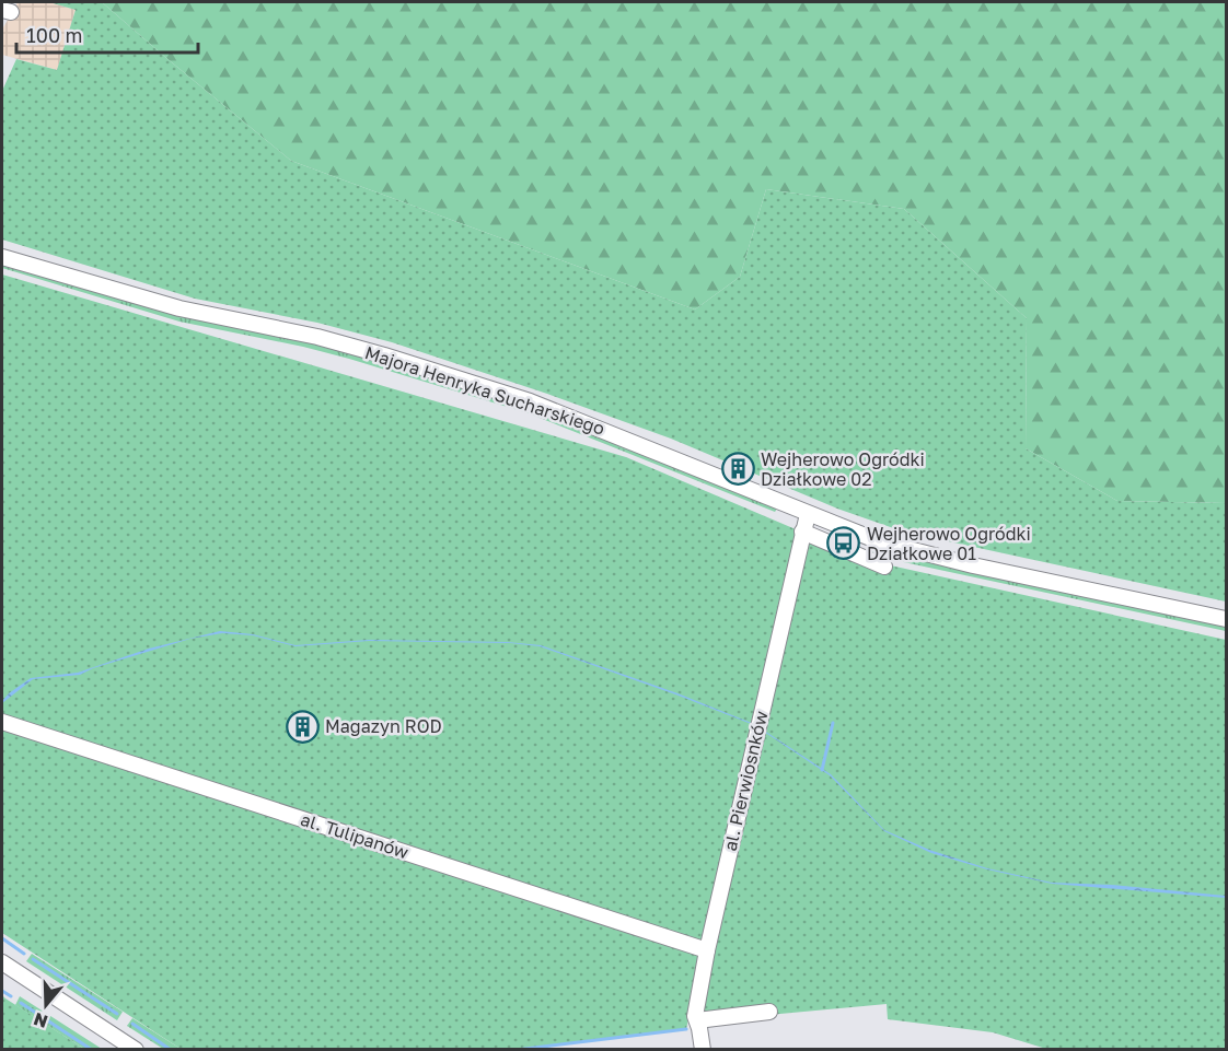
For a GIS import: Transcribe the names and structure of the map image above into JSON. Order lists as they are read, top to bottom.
{
  "streets": {
    "street": ["Majora Henryka Sucharskiego", "al. Pierwiosnków", "al. Tulipanów"]
  },
  "crossings": [
    ["Majora Henryka Sucharskiego", "al. Pierwiosnków"],
    ["al. Pierwiosnków", "al. Tulipanów"]
  ],
  "places": {
    "building": ["Wejherowo Ogródki Działkowe 02", "Magazyn ROD"],
    "bus stop": ["Wejherowo Ogródki Działkowe 01"]
  },
  "scale_bar": "100 m",
  "north": "bottom"
}
